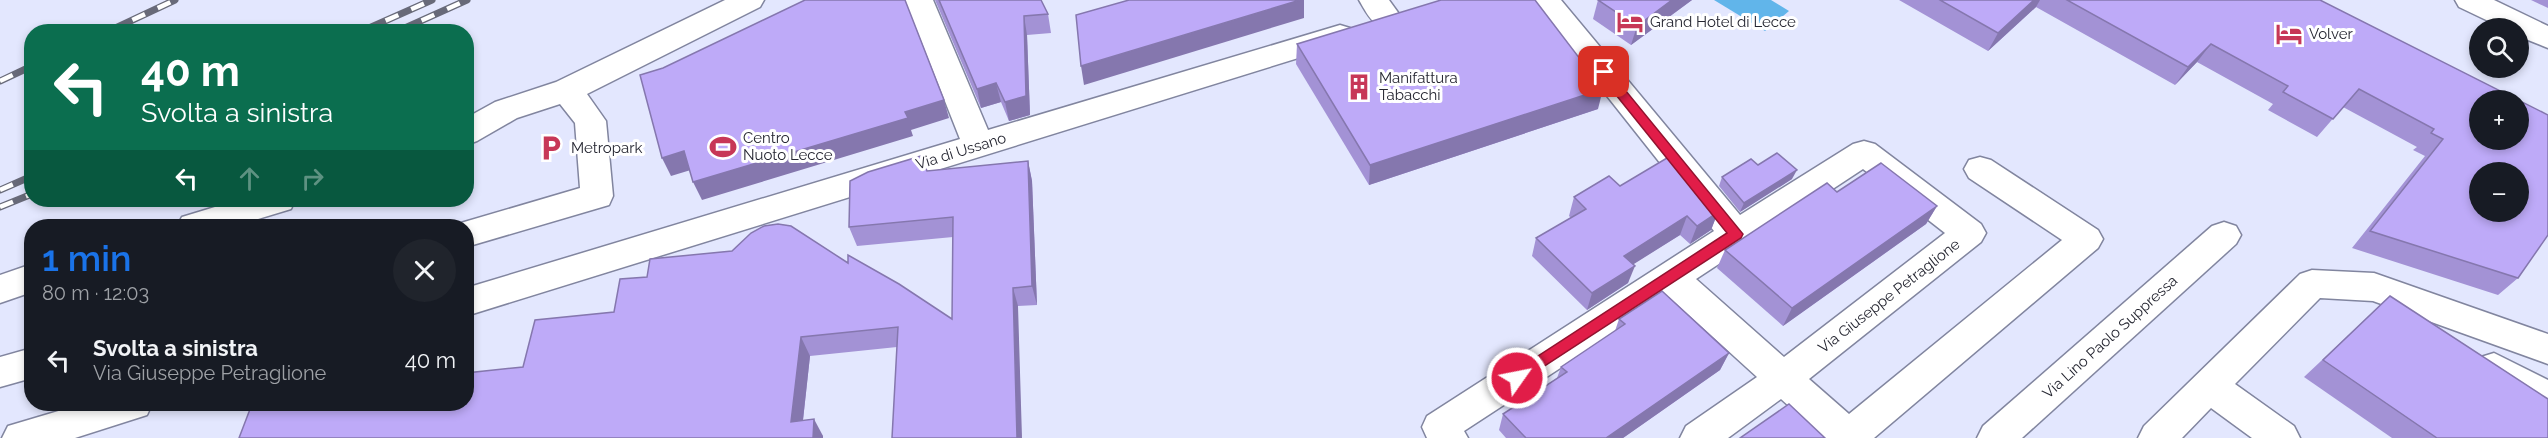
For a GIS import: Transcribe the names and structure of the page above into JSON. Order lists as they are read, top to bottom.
{
  "streets": {
    "street": ["Via di Ussano", "Via Giuseppe Petraglione", "Via Lino Paolo Suppressa"]
  },
  "places": {
    "hotel": ["Grand Hotel di Lecce", "Volver"],
    "building": ["Manifattura Tabacchi"],
    "sports": ["Centro Nuoto Lecce"],
    "parking": ["Metropark"]
  },
  "page": {
    "map_buttons": ["+", "−"],
    "turn": ["40 m", "Svolta a sinistra"],
    "heading": ["1 min", "80 m · 12:03"],
    "list": [
      {
        "name": "Svolta a sinistra",
        "note": "Via Giuseppe Petraglione",
        "value": "40 m"
      }
    ]
  }
}
